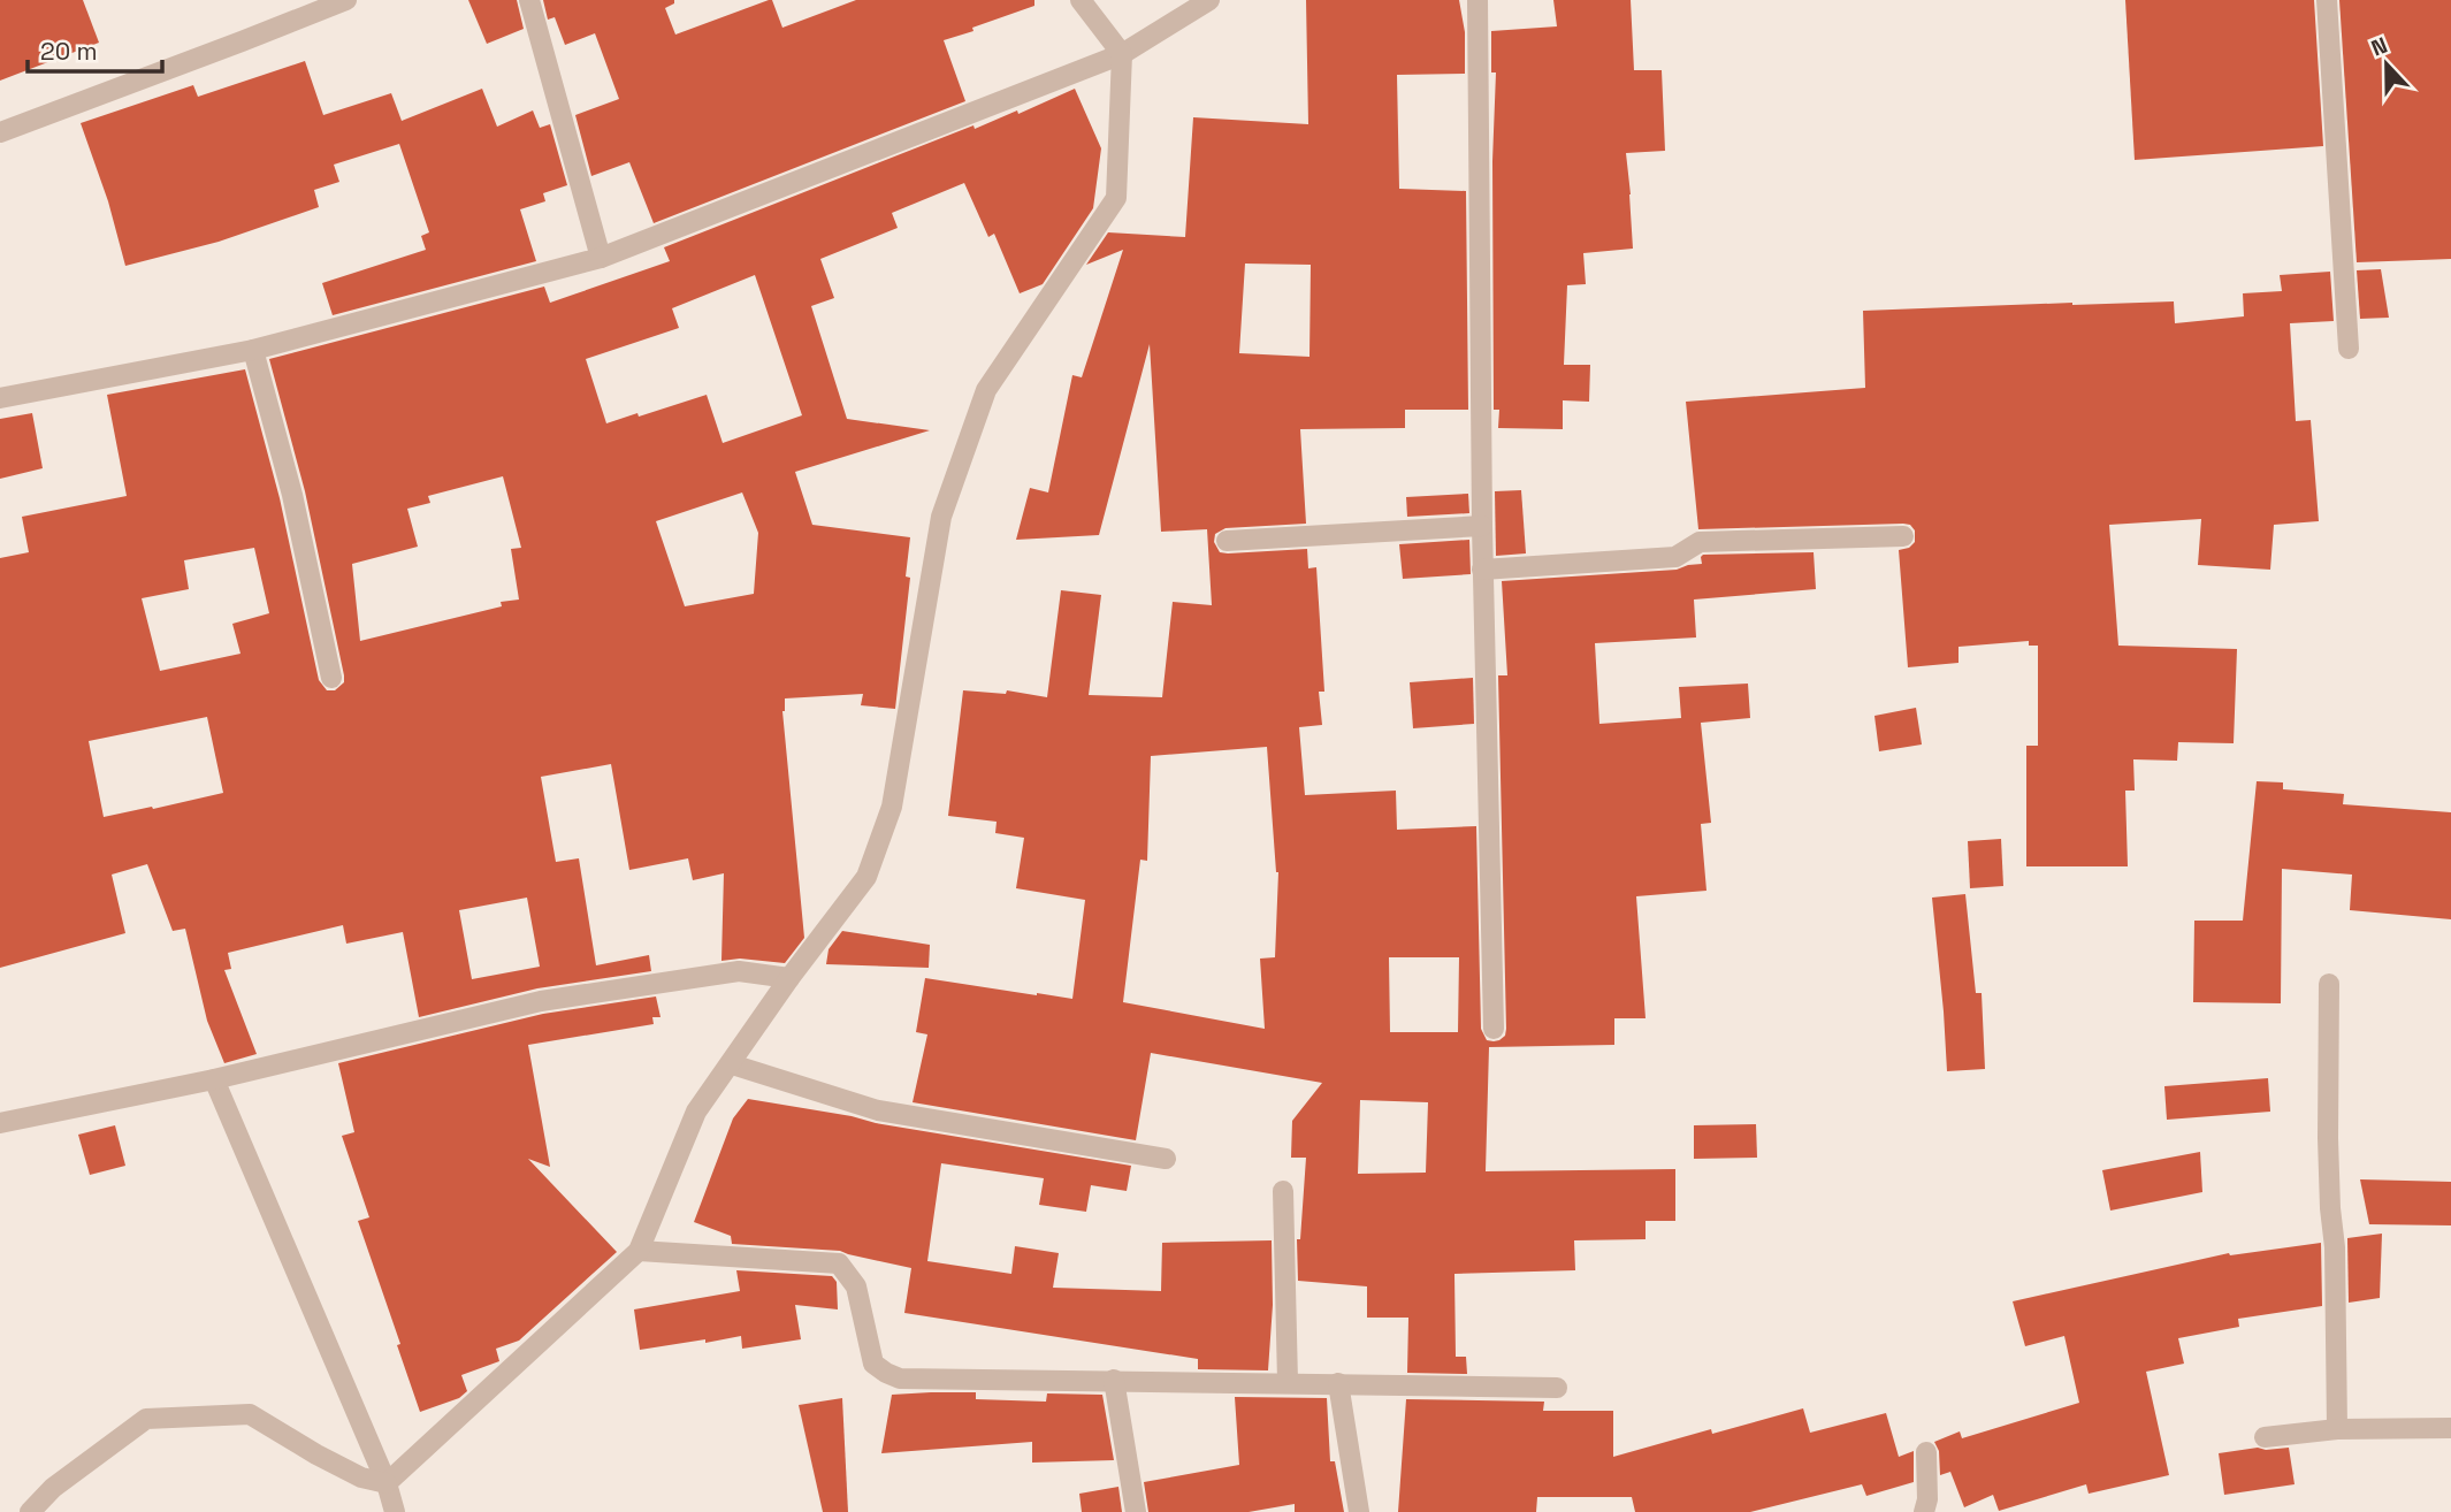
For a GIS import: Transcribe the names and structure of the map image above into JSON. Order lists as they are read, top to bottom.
{
  "scale_bar": "20 m",
  "north": "top"
}
